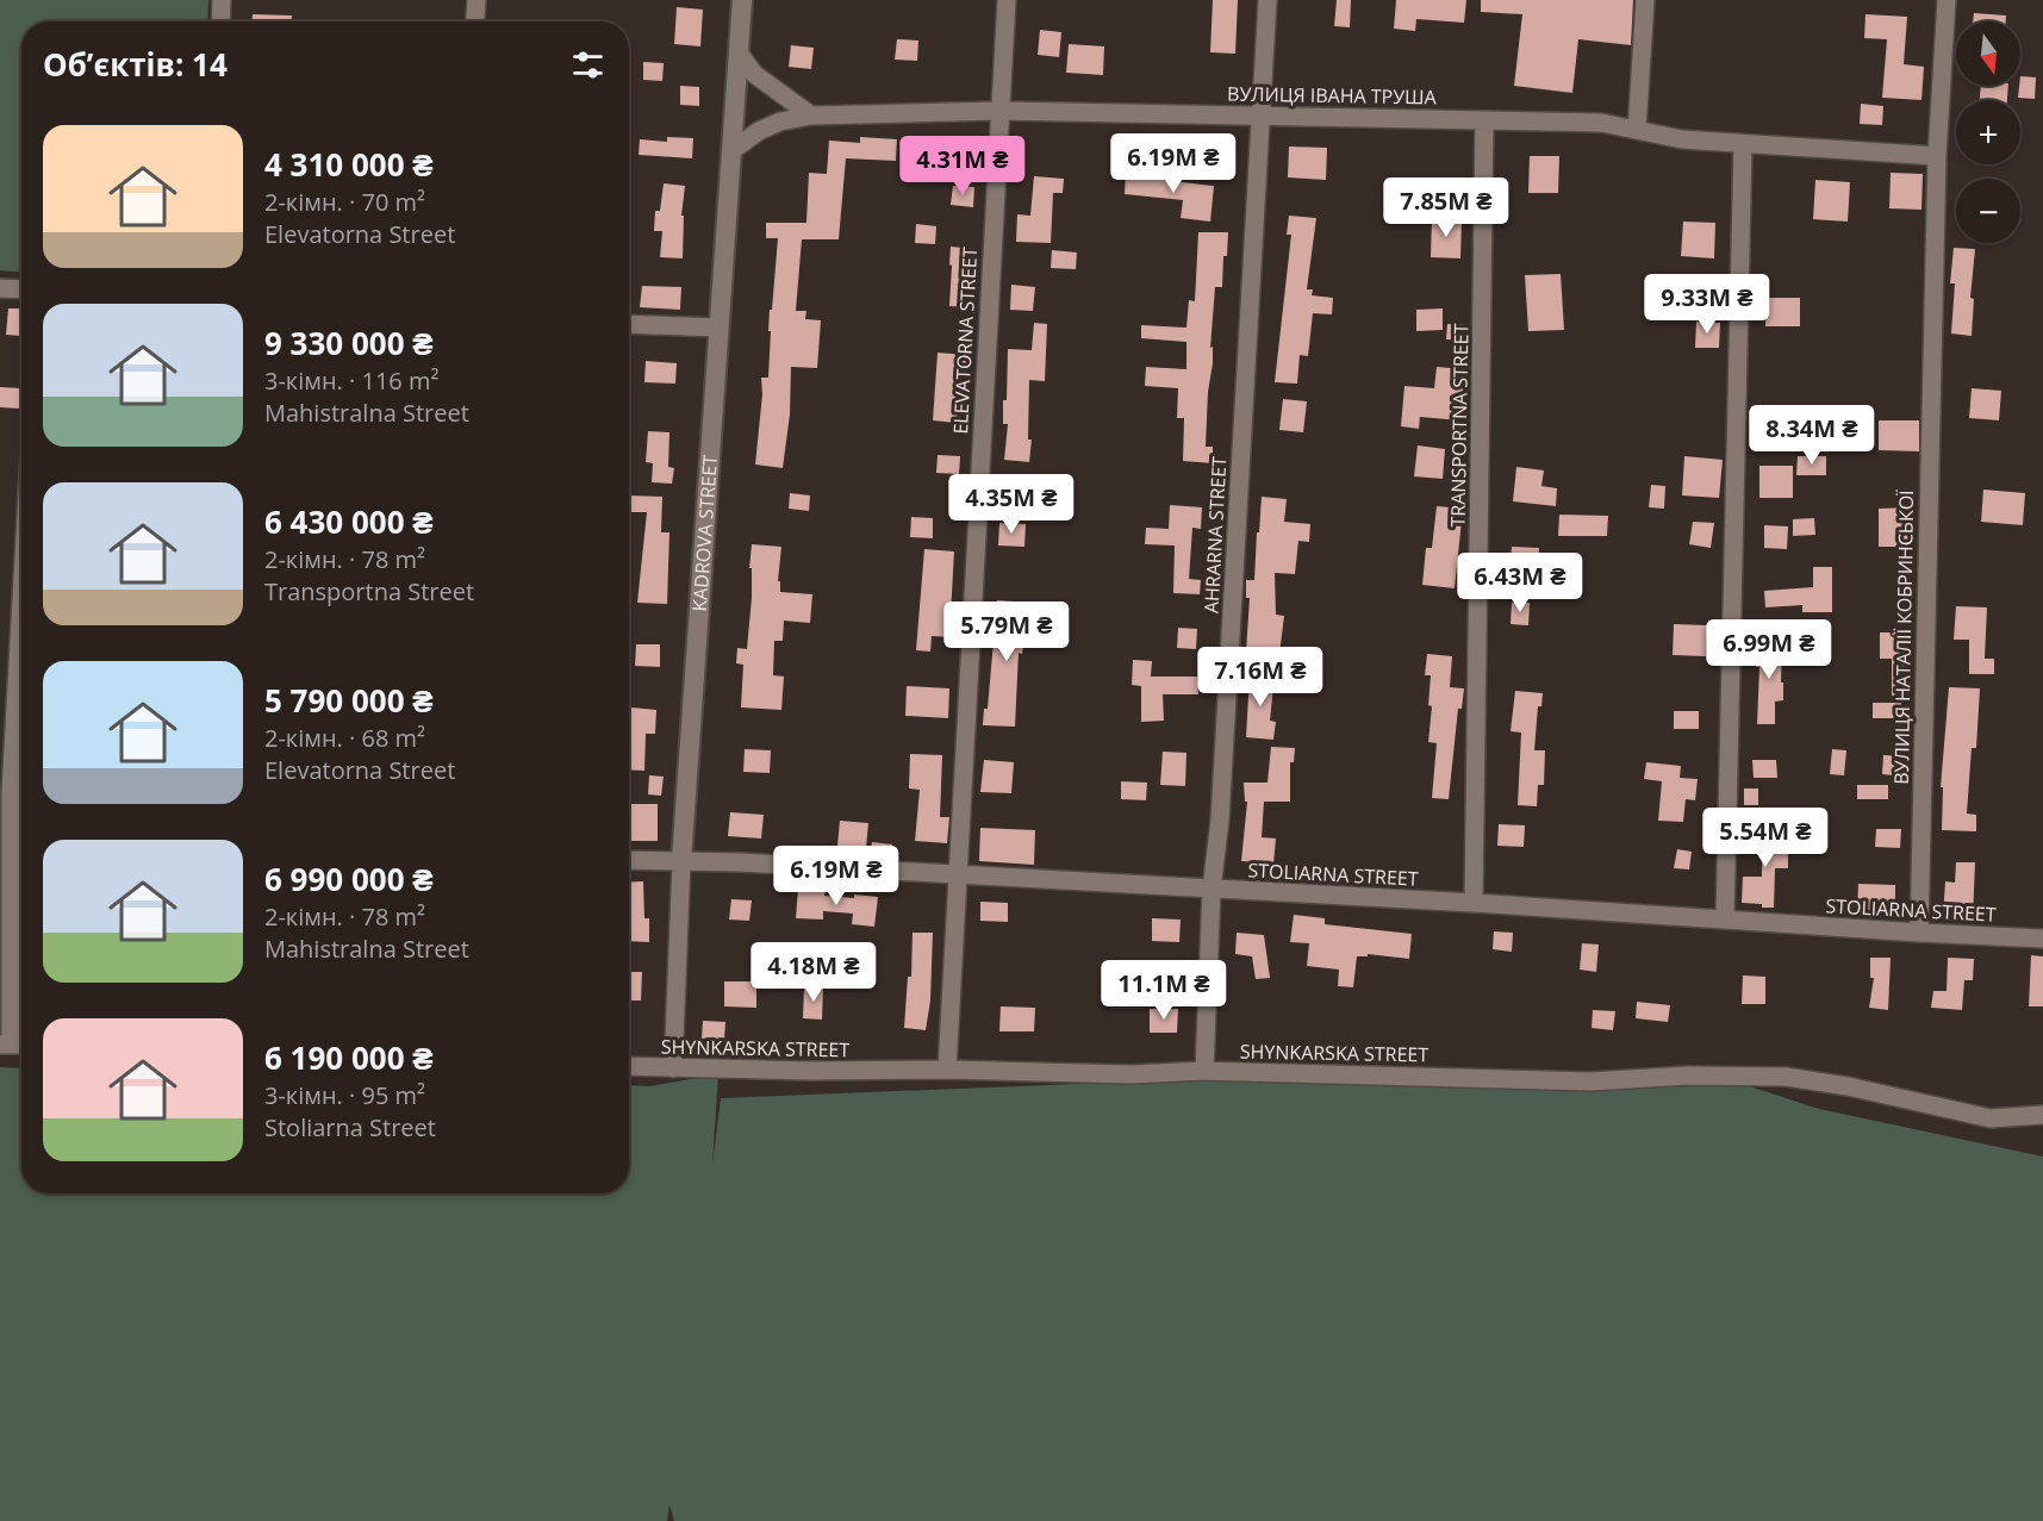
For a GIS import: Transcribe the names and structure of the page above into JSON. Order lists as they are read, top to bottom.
{
  "streets": {
    "street": [
      "ВУЛИЦЯ ІВАНА ТРУША",
      "ELEVATORNA STREET",
      "TRANSPORTNA STREET",
      "KADROVA STREET",
      "AHRARNA STREET",
      "ВУЛИЦЯ НАТАЛІЇ КОБРИНСЬКОЇ",
      "STOLIARNA STREET",
      "SHYNKARSKA STREET"
    ]
  },
  "crossings": [
    ["ВУЛИЦЯ ІВАНА ТРУША", "ELEVATORNA STREET"],
    ["ВУЛИЦЯ ІВАНА ТРУША", "TRANSPORTNA STREET"],
    ["ВУЛИЦЯ ІВАНА ТРУША", "KADROVA STREET"],
    ["ВУЛИЦЯ ІВАНА ТРУША", "AHRARNA STREET"],
    ["ВУЛИЦЯ ІВАНА ТРУША", "ВУЛИЦЯ НАТАЛІЇ КОБРИНСЬКОЇ"],
    ["ELEVATORNA STREET", "STOLIARNA STREET"],
    ["ELEVATORNA STREET", "SHYNKARSKA STREET"],
    ["TRANSPORTNA STREET", "STOLIARNA STREET"],
    ["KADROVA STREET", "STOLIARNA STREET"],
    ["KADROVA STREET", "SHYNKARSKA STREET"],
    ["AHRARNA STREET", "STOLIARNA STREET"],
    ["AHRARNA STREET", "SHYNKARSKA STREET"],
    ["ВУЛИЦЯ НАТАЛІЇ КОБРИНСЬКОЇ", "STOLIARNA STREET"]
  ],
  "north": "bottom",
  "page": {
    "map_buttons": ["+", "−"],
    "heading": "Об’єктів: 14",
    "list": [
      {
        "name": "4 310 000 ₴",
        "note": "2-кімн. · 70 m² · Elevatorna Street"
      },
      {
        "name": "9 330 000 ₴",
        "note": "3-кімн. · 116 m² · Mahistralna Street"
      },
      {
        "name": "6 430 000 ₴",
        "note": "2-кімн. · 78 m² · Transportna Street"
      },
      {
        "name": "5 790 000 ₴",
        "note": "2-кімн. · 68 m² · Elevatorna Street"
      },
      {
        "name": "6 990 000 ₴",
        "note": "2-кімн. · 78 m² · Mahistralna Street"
      },
      {
        "name": "6 190 000 ₴",
        "note": "3-кімн. · 95 m² · Stoliarna Street"
      }
    ],
    "price": [
      "6.19M ₴",
      "4.31M ₴",
      "7.85M ₴",
      "9.33M ₴",
      "8.34M ₴",
      "4.35M ₴",
      "6.43M ₴",
      "5.79M ₴",
      "6.99M ₴",
      "7.16M ₴",
      "5.54M ₴",
      "6.19M ₴",
      "4.18M ₴",
      "11.1M ₴"
    ]
  }
}
